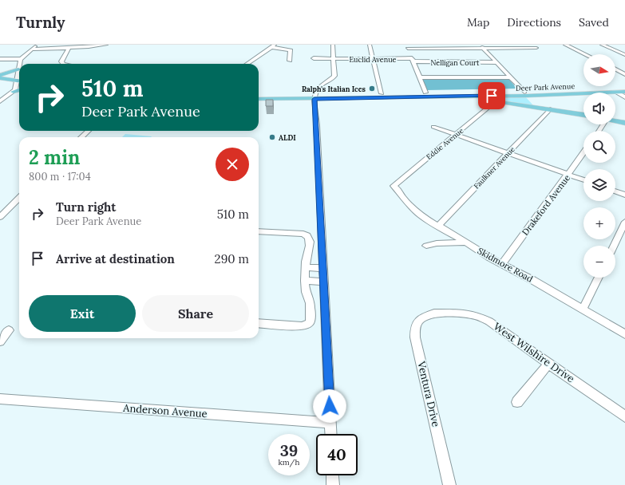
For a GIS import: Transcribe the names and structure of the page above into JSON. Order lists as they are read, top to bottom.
{
  "streets": {
    "main road": ["Deer Park Avenue"],
    "street": [
      "Euclid Avenue",
      "Nelligan Court",
      "Eddie Avenue",
      "Faulkner Avenue",
      "Drakeford Avenue",
      "Skidmore Road",
      "West Wilshire Drive",
      "Ventura Drive",
      "Anderson Avenue"
    ]
  },
  "crossings": [
    ["Euclid Avenue", "Nelligan Court"],
    ["Eddie Avenue", "Skidmore Road"],
    ["Faulkner Avenue", "Skidmore Road"],
    ["Drakeford Avenue", "Skidmore Road"],
    ["West Wilshire Drive", "Ventura Drive"]
  ],
  "places": ["Ralph's Italian Ices", "ALDI"],
  "north": "right",
  "page": {
    "header": "Turnly",
    "nav": ["Map", "Directions", "Saved"],
    "map_buttons": ["+", "−"],
    "turn": ["510 m", "Deer Park Avenue"],
    "heading": ["2 min", "800 m · 17:04"],
    "list": [
      {
        "name": "Turn right",
        "note": "Deer Park Avenue",
        "value": "510 m"
      },
      {
        "name": "Arrive at destination",
        "value": "290 m"
      }
    ],
    "buttons": ["Exit", "Share"],
    "speed": "39 km/h",
    "limit": "40"
  }
}
